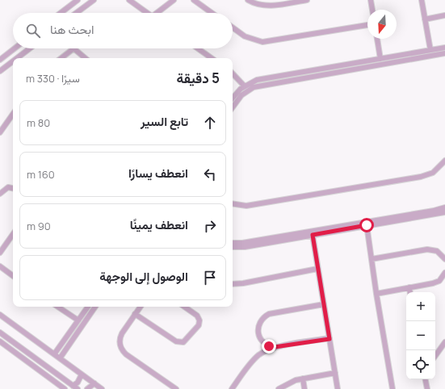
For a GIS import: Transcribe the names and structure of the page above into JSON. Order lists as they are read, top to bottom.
{
  "north": "bottom",
  "page": {
    "search": "ابحث هنا",
    "heading": ["5 دقيقة", "سيرًا · 330 m"],
    "list": [
      ["تابع السير", "80 m"],
      ["انعطف يسارًا", "160 m"],
      ["انعطف يمينًا", "90 m"],
      "الوصول إلى الوجهة"
    ],
    "map_buttons": ["+", "−"]
  }
}
